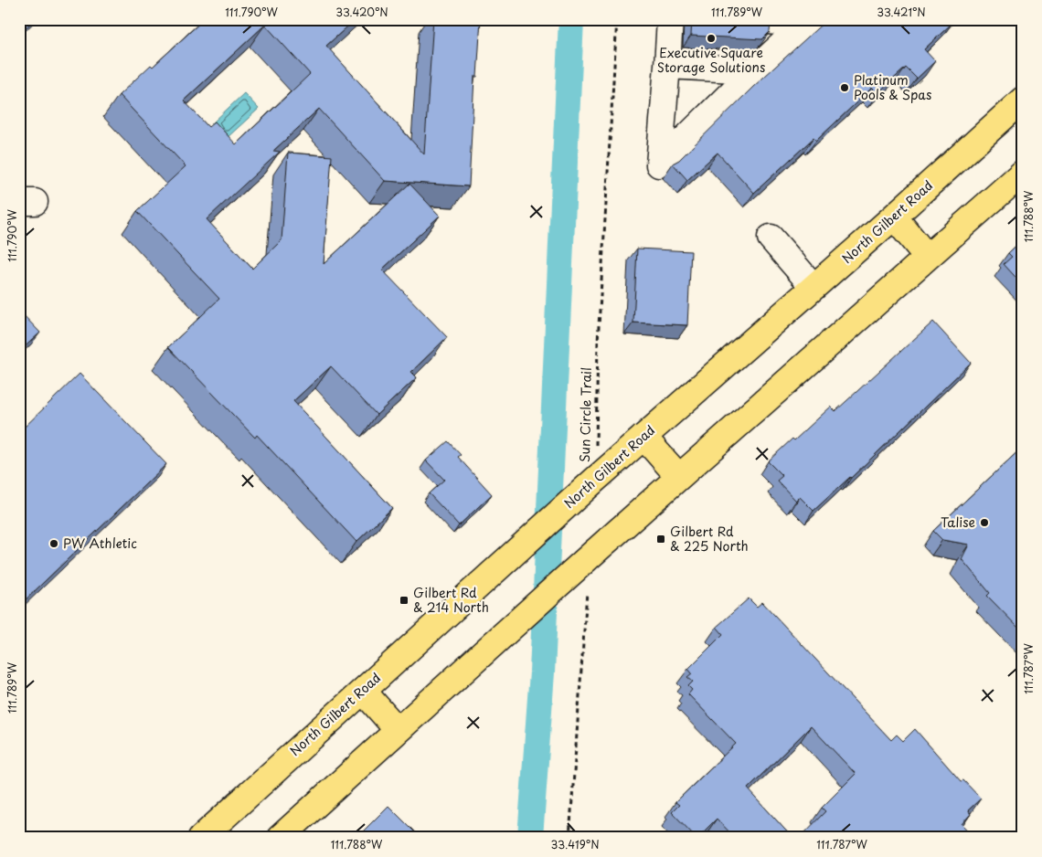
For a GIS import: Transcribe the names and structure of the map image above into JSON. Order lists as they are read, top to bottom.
{
  "streets": {
    "main road": ["North Gilbert Road"],
    "path": ["Sun Circle Trail"]
  },
  "crossings": [
    ["North Gilbert Road", "Sun Circle Trail"]
  ],
  "places": {
    "other": [
      "Executive Square Storage Solutions",
      "Platinum Pools & Spas",
      "Talise",
      "PW Athletic"
    ],
    "transit": ["Gilbert Rd & 225 North", "Gilbert Rd & 214 North"]
  },
  "coordinates": [
    "111.790°W",
    "33.420°N",
    "111.789°W",
    "33.421°N",
    "111.788°W",
    "111.787°W",
    "33.419°N"
  ]
}
